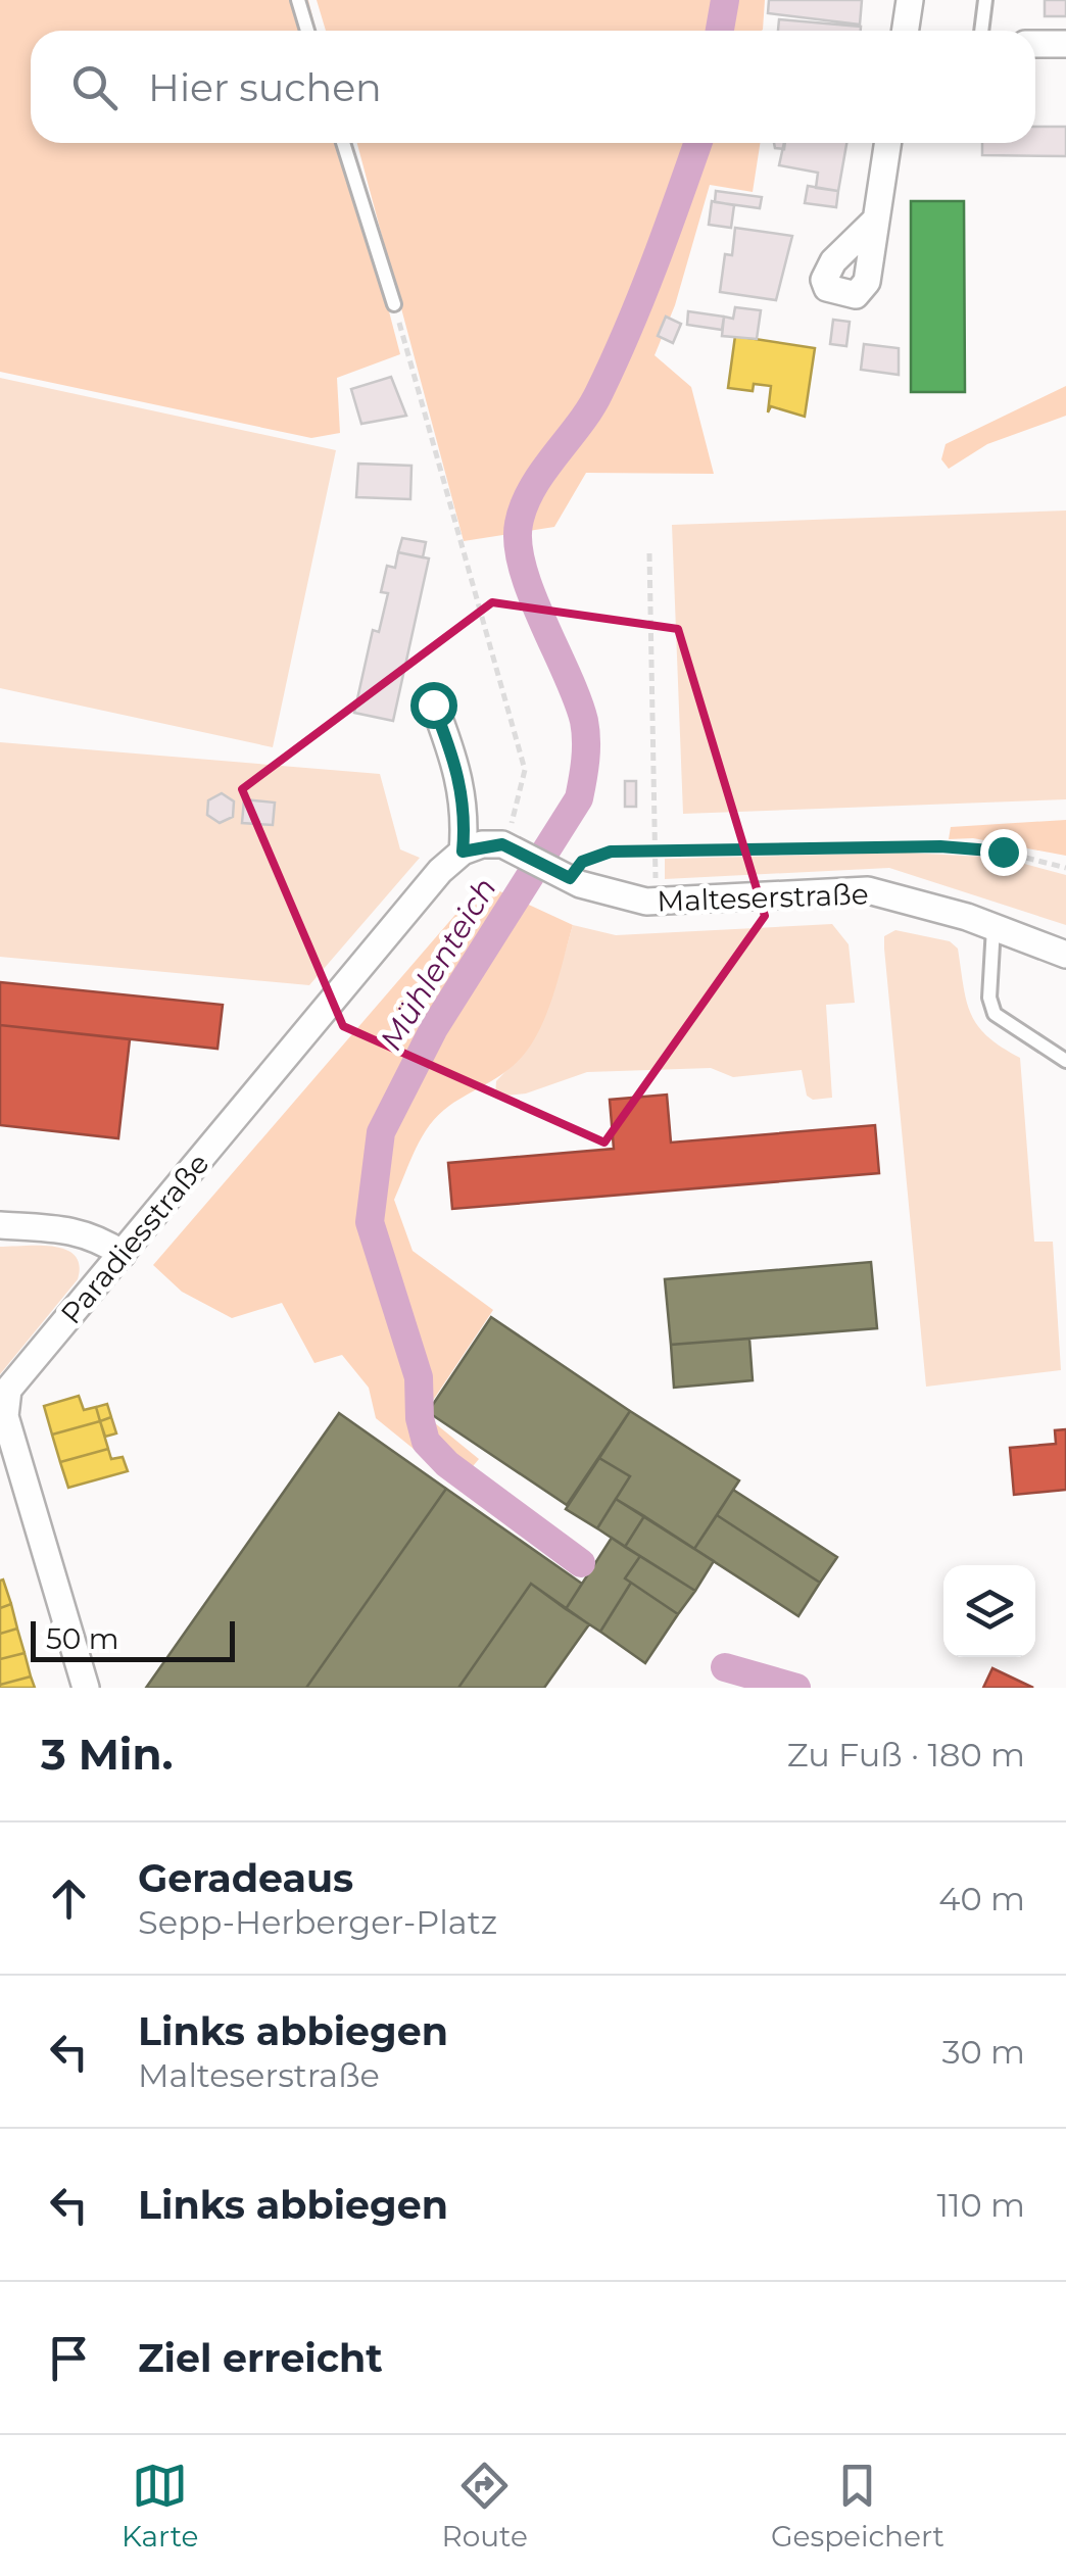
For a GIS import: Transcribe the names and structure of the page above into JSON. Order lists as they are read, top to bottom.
{
  "streets": {
    "street": ["Malteserstraße", "Paradiesstraße"]
  },
  "water": ["Mühlenteich"],
  "scale_bar": "50 m",
  "page": {
    "search": "Hier suchen",
    "scale": "50 m",
    "heading": ["3 Min.", "Zu Fuß · 180 m"],
    "list": [
      ["Geradeaus", "Sepp-Herberger-Platz", "40 m"],
      ["Links abbiegen", "Malteserstraße", "30 m"],
      ["Links abbiegen", "110 m"],
      "Ziel erreicht"
    ],
    "nav": ["Karte", "Route", "Gespeichert"]
  }
}
